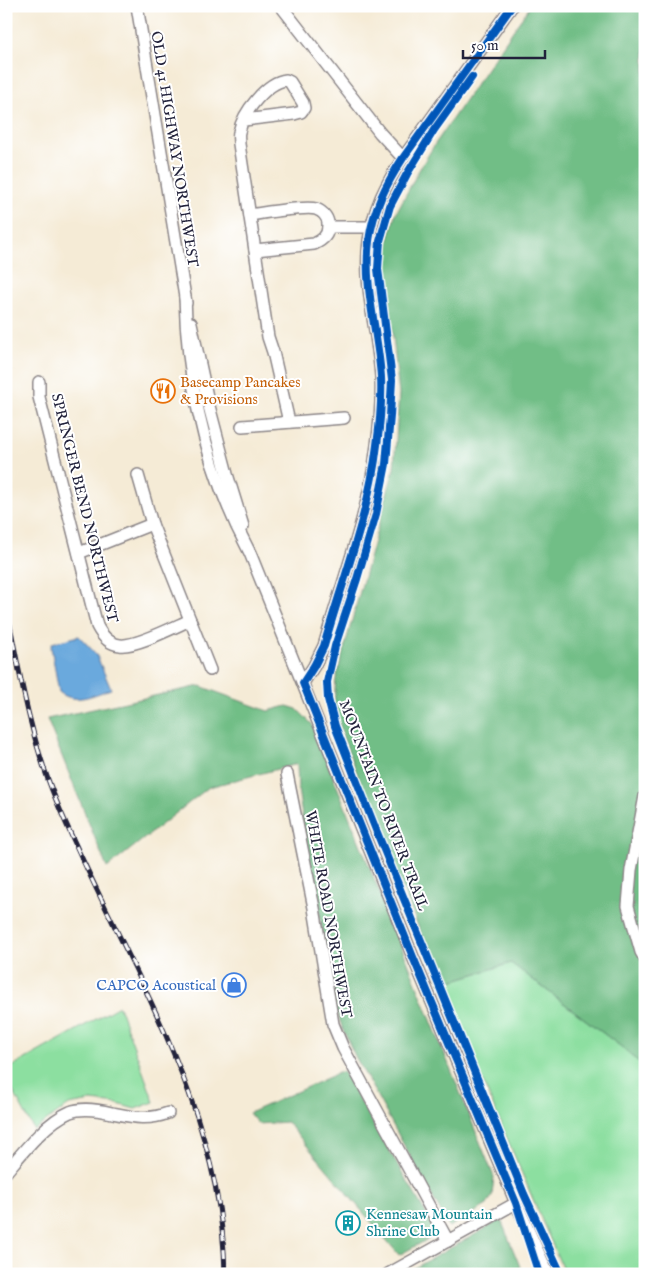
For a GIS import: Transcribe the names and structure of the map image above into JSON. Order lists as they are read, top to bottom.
{
  "streets": {
    "street": ["OLD 41 HIGHWAY NORTHWEST", "SPRINGER BEND NORTHWEST", "WHITE ROAD NORTHWEST"],
    "cycle path": ["MOUNTAIN TO RIVER TRAIL"]
  },
  "places": {
    "restaurant": ["Basecamp Pancakes & Provisions"],
    "shop": ["CAPCO Acoustical"],
    "building": ["Kennesaw Mountain Shrine Club"]
  },
  "scale_bar": "50 m"
}
